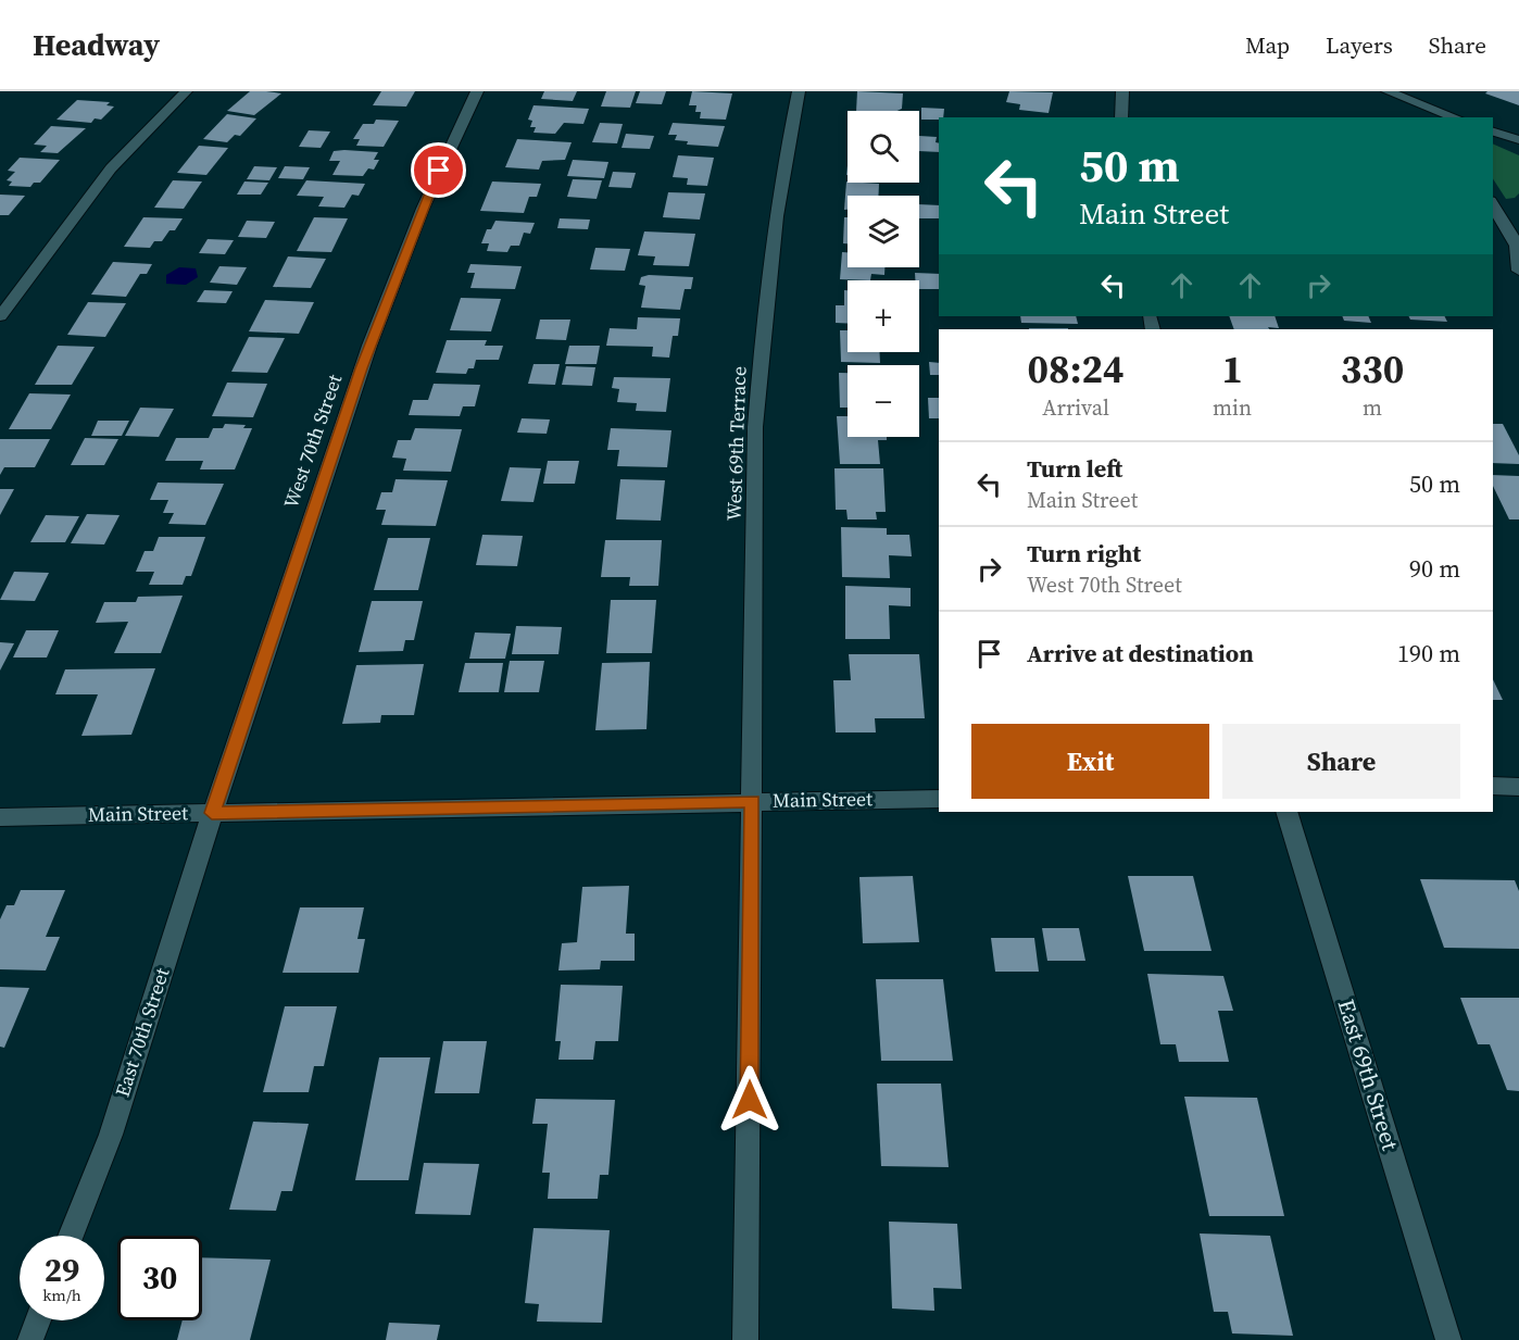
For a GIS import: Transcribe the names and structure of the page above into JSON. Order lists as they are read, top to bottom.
{
  "streets": {
    "street": [
      "West 70th Street",
      "West 69th Terrace",
      "Main Street",
      "East 70th Street",
      "East 69th Street"
    ]
  },
  "crossings": [
    ["West 70th Street", "Main Street"],
    ["West 70th Street", "East 70th Street"],
    ["West 69th Terrace", "Main Street"],
    ["Main Street", "East 70th Street"]
  ],
  "page": {
    "header": "Headway",
    "nav": ["Map", "Layers", "Share"],
    "map_buttons": ["+", "−"],
    "turn": ["50 m", "Main Street"],
    "eta": [
      "08:24",
      "Arrival",
      "1",
      "min",
      "330",
      "m"
    ],
    "list": [
      {
        "name": "Turn left",
        "note": "Main Street",
        "value": "50 m"
      },
      {
        "name": "Turn right",
        "note": "West 70th Street",
        "value": "90 m"
      },
      {
        "name": "Arrive at destination",
        "value": "190 m"
      }
    ],
    "buttons": ["Exit", "Share"],
    "speed": "29 km/h",
    "limit": "30"
  }
}
